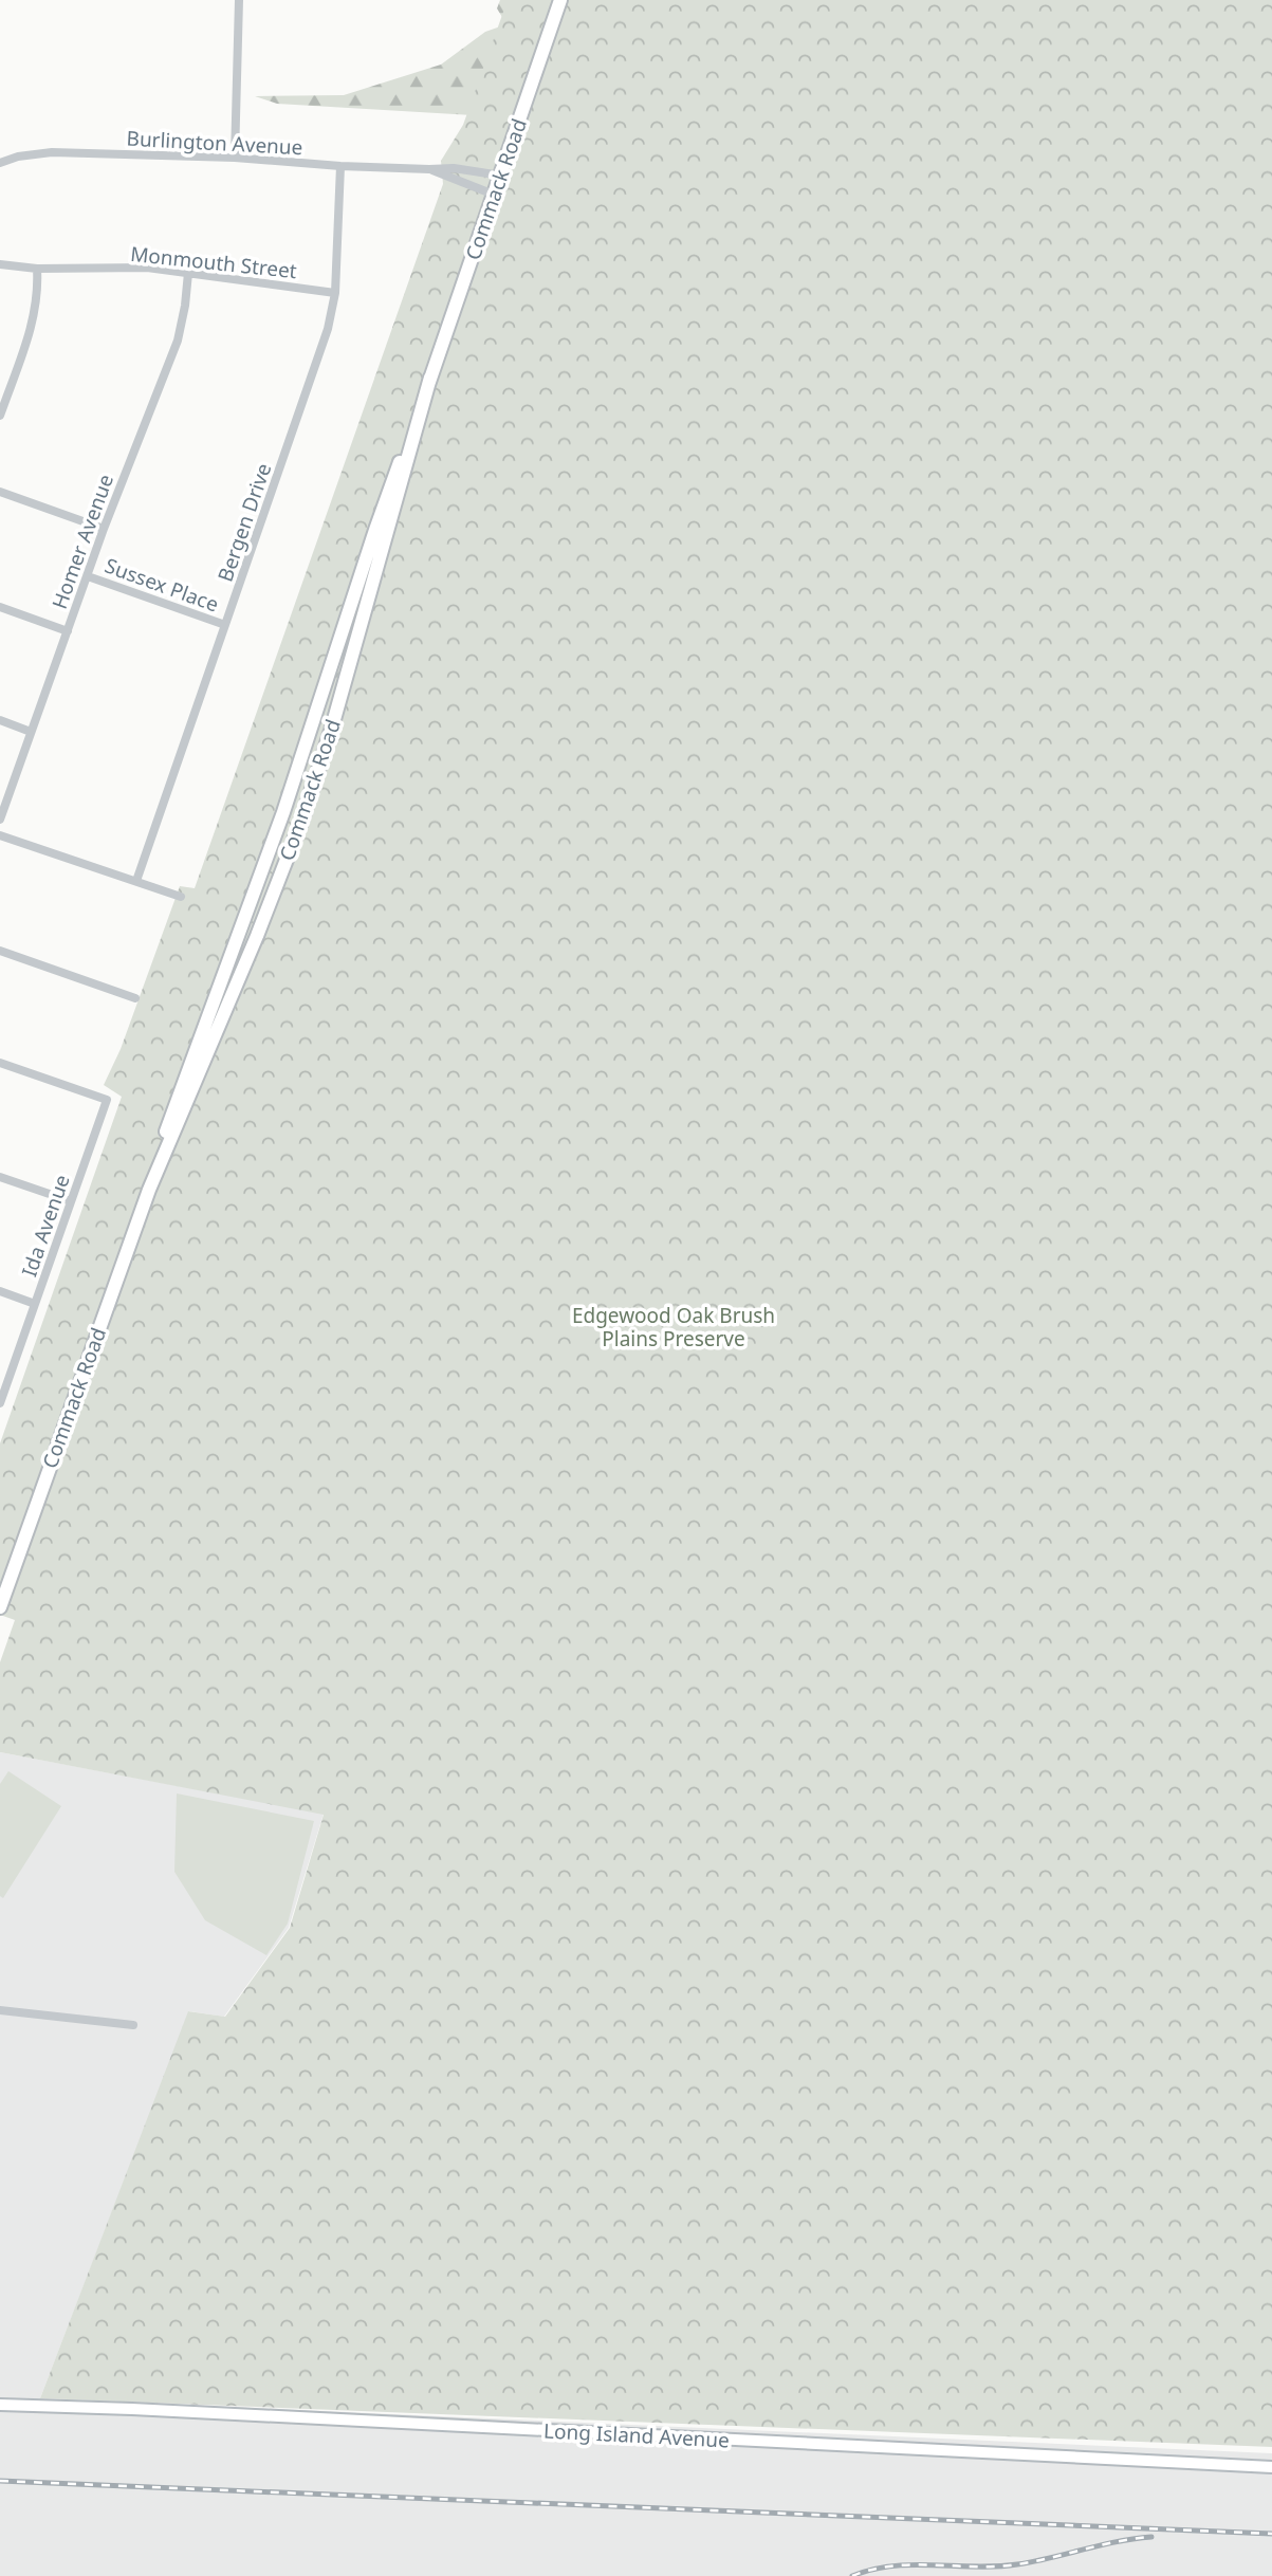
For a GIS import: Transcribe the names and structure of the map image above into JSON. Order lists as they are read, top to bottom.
{
  "streets": {
    "main road": ["Commack Road"],
    "street": [
      "Burlington Avenue",
      "Monmouth Street",
      "Bergen Drive",
      "Homer Avenue",
      "Sussex Place",
      "Ida Avenue",
      "Long Island Avenue"
    ]
  },
  "crossings": [
    ["Burlington Avenue", "Commack Road"],
    ["Burlington Avenue", "Bergen Drive"],
    ["Monmouth Street", "Bergen Drive"],
    ["Monmouth Street", "Homer Avenue"],
    ["Bergen Drive", "Sussex Place"],
    ["Homer Avenue", "Sussex Place"]
  ],
  "parks": ["Edgewood Oak Brush Plains Preserve"]
}
